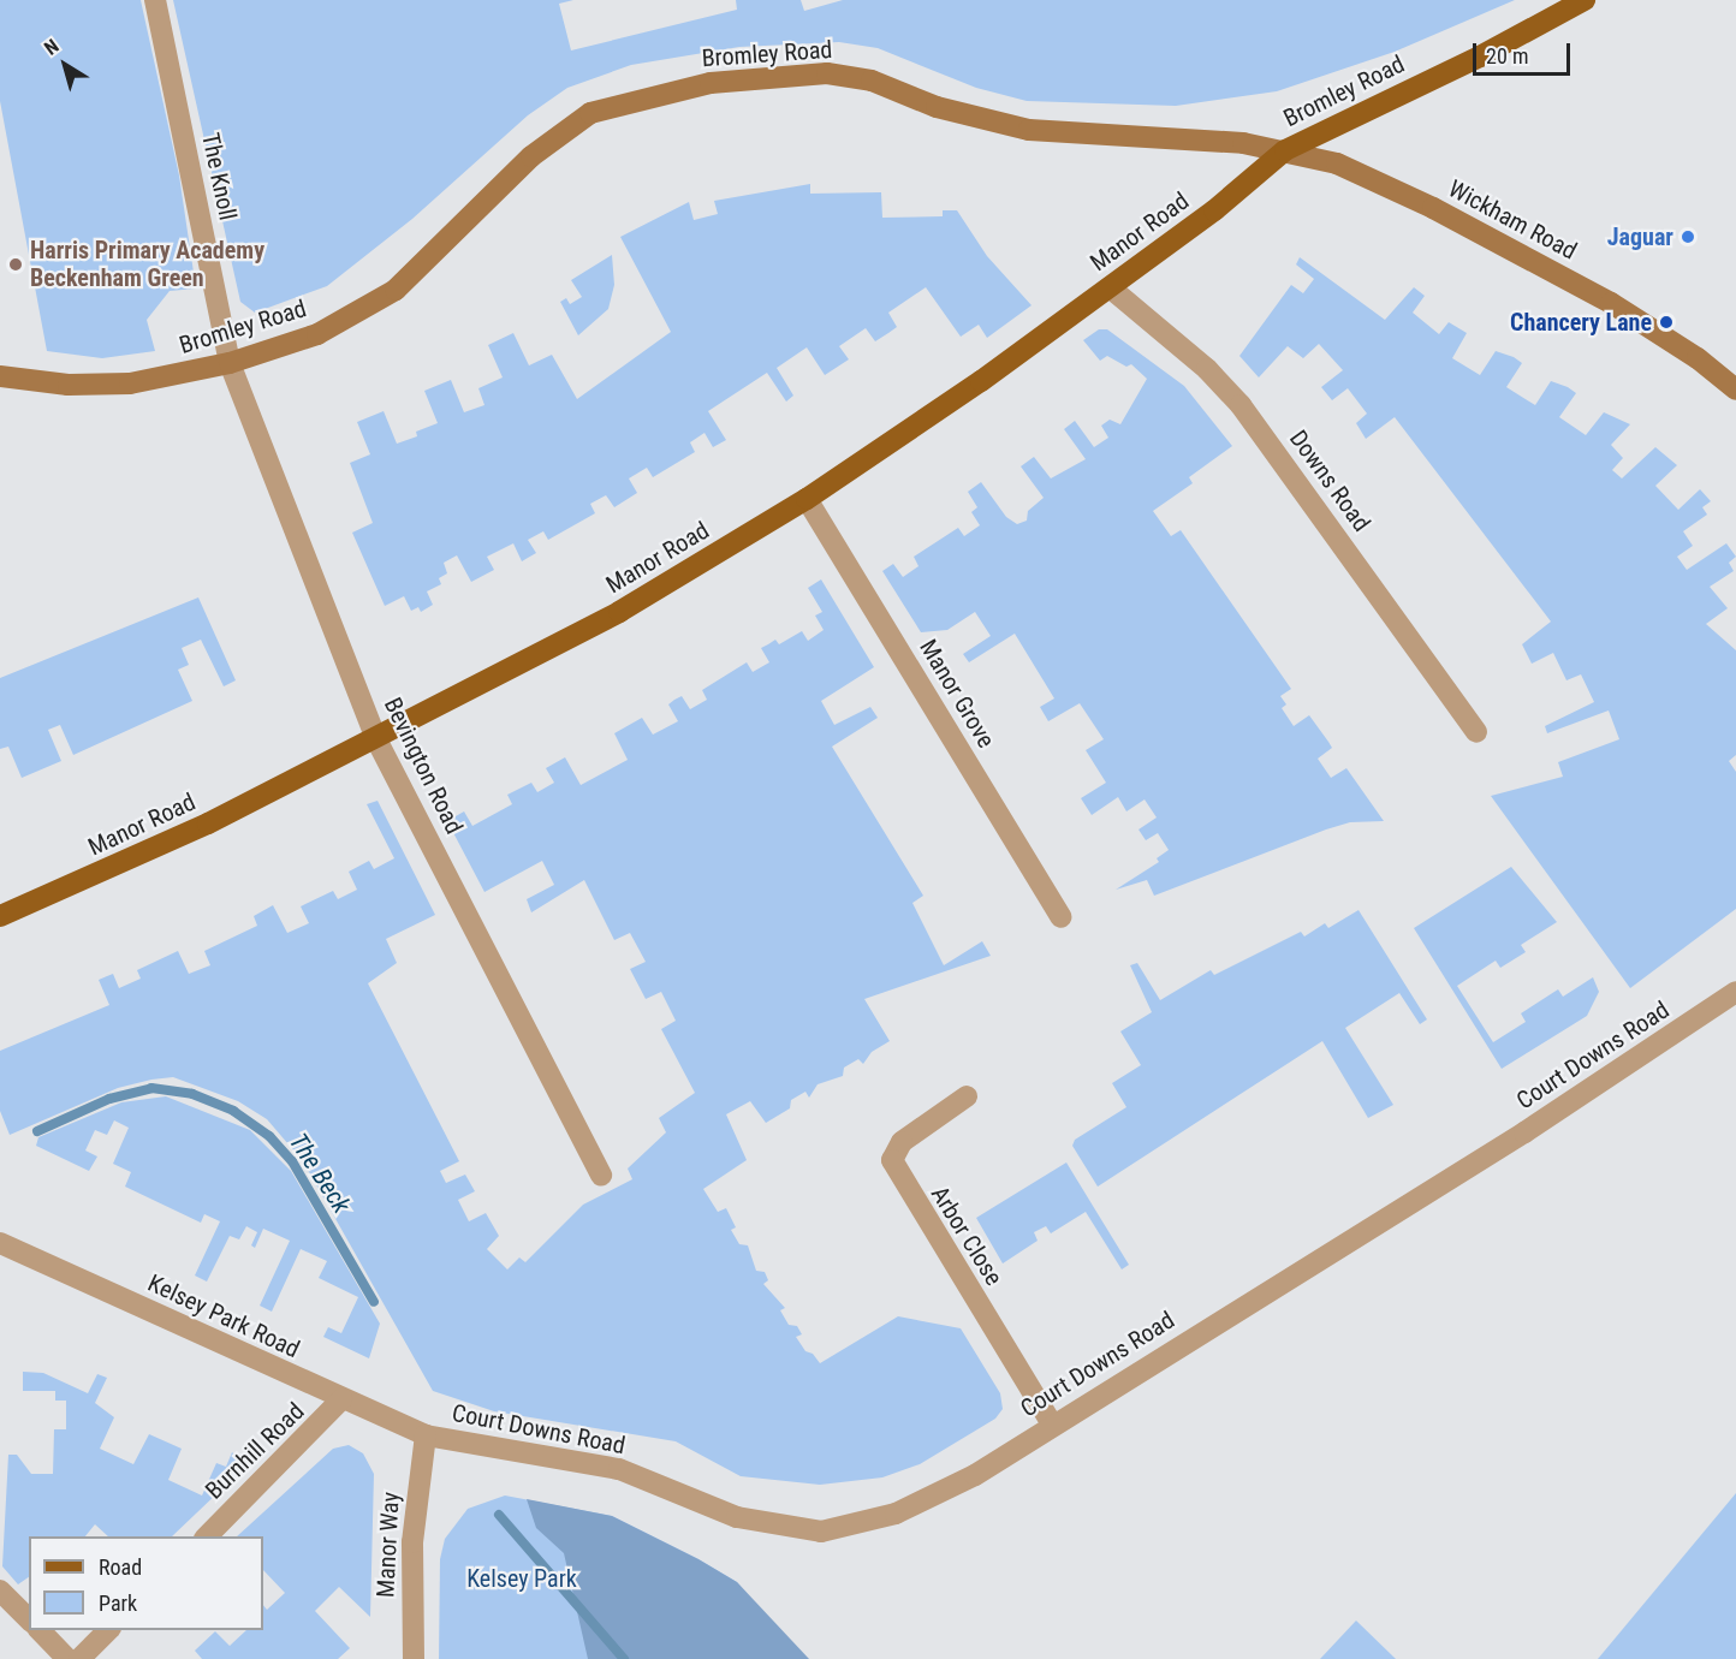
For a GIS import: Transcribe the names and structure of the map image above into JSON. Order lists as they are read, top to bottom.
{
  "streets": {
    "main road": ["Bromley Road", "Wickham Road", "Manor Road"],
    "street": [
      "The Knoll",
      "Downs Road",
      "Manor Grove",
      "Bevington Road",
      "Court Downs Road",
      "Arbor Close",
      "Kelsey Park Road",
      "Burnhill Road",
      "Manor Way"
    ]
  },
  "crossings": [
    ["Bromley Road", "The Knoll"],
    ["Bromley Road", "Wickham Road"],
    ["Bromley Road", "Manor Road"],
    ["Bromley Road", "Bevington Road"],
    ["The Knoll", "Bevington Road"],
    ["Wickham Road", "Manor Road"],
    ["Manor Road", "Downs Road"],
    ["Manor Road", "Manor Grove"],
    ["Manor Road", "Bevington Road"],
    ["Court Downs Road", "Arbor Close"],
    ["Court Downs Road", "Kelsey Park Road"],
    ["Court Downs Road", "Manor Way"],
    ["Kelsey Park Road", "Burnhill Road"],
    ["Kelsey Park Road", "Manor Way"]
  ],
  "water": ["The Beck"],
  "parks": ["Kelsey Park"],
  "places": ["Jaguar", "Harris Primary Academy Beckenham Green", "Chancery Lane"],
  "legend": ["Road", "Park"],
  "scale_bar": "20 m",
  "north": "top left"
}
